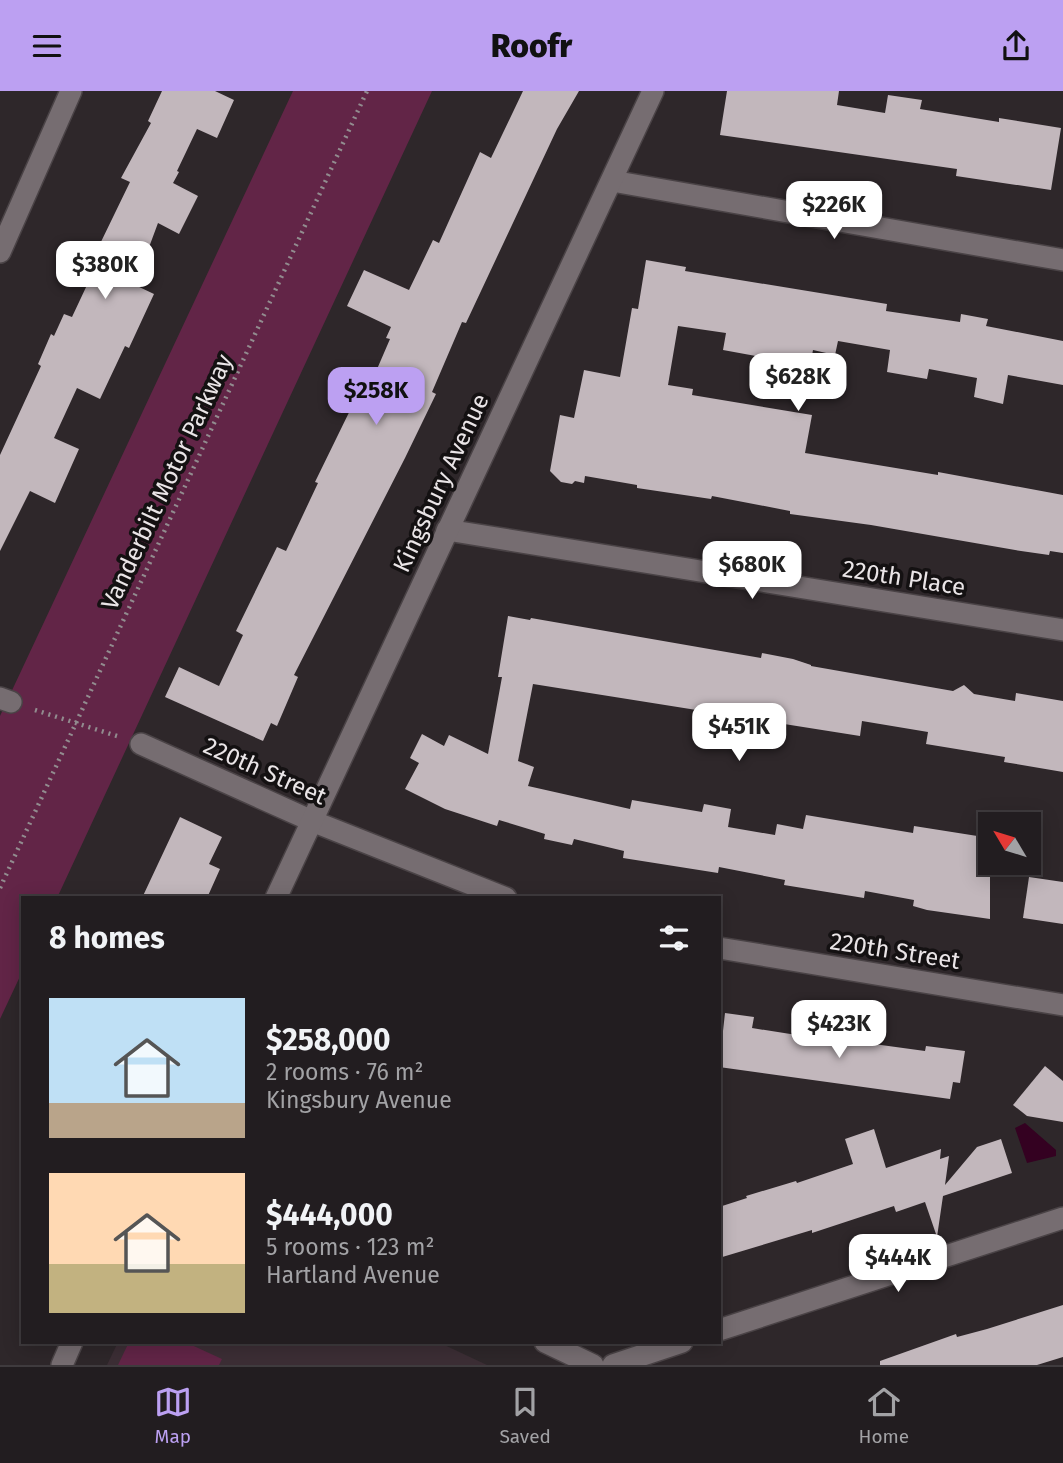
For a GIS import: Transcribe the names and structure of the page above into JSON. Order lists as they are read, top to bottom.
{
  "streets": {
    "street": ["Kingsbury Avenue", "220th Place", "220th Street"],
    "path": ["Vanderbilt Motor Parkway"]
  },
  "crossings": [
    ["Kingsbury Avenue", "220th Place"],
    ["Kingsbury Avenue", "220th Street"]
  ],
  "north": "top left",
  "page": {
    "header": "Roofr",
    "price": [
      "$226K",
      "$380K",
      "$628K",
      "$258K",
      "$680K",
      "$451K",
      "$423K",
      "$444K"
    ],
    "heading": "8 homes",
    "list": [
      {
        "name": "$258,000",
        "note": "2 rooms · 76 m² · Kingsbury Avenue"
      },
      {
        "name": "$444,000",
        "note": "5 rooms · 123 m² · Hartland Avenue"
      }
    ],
    "tabs": ["Map", "Saved", "Home"]
  }
}
